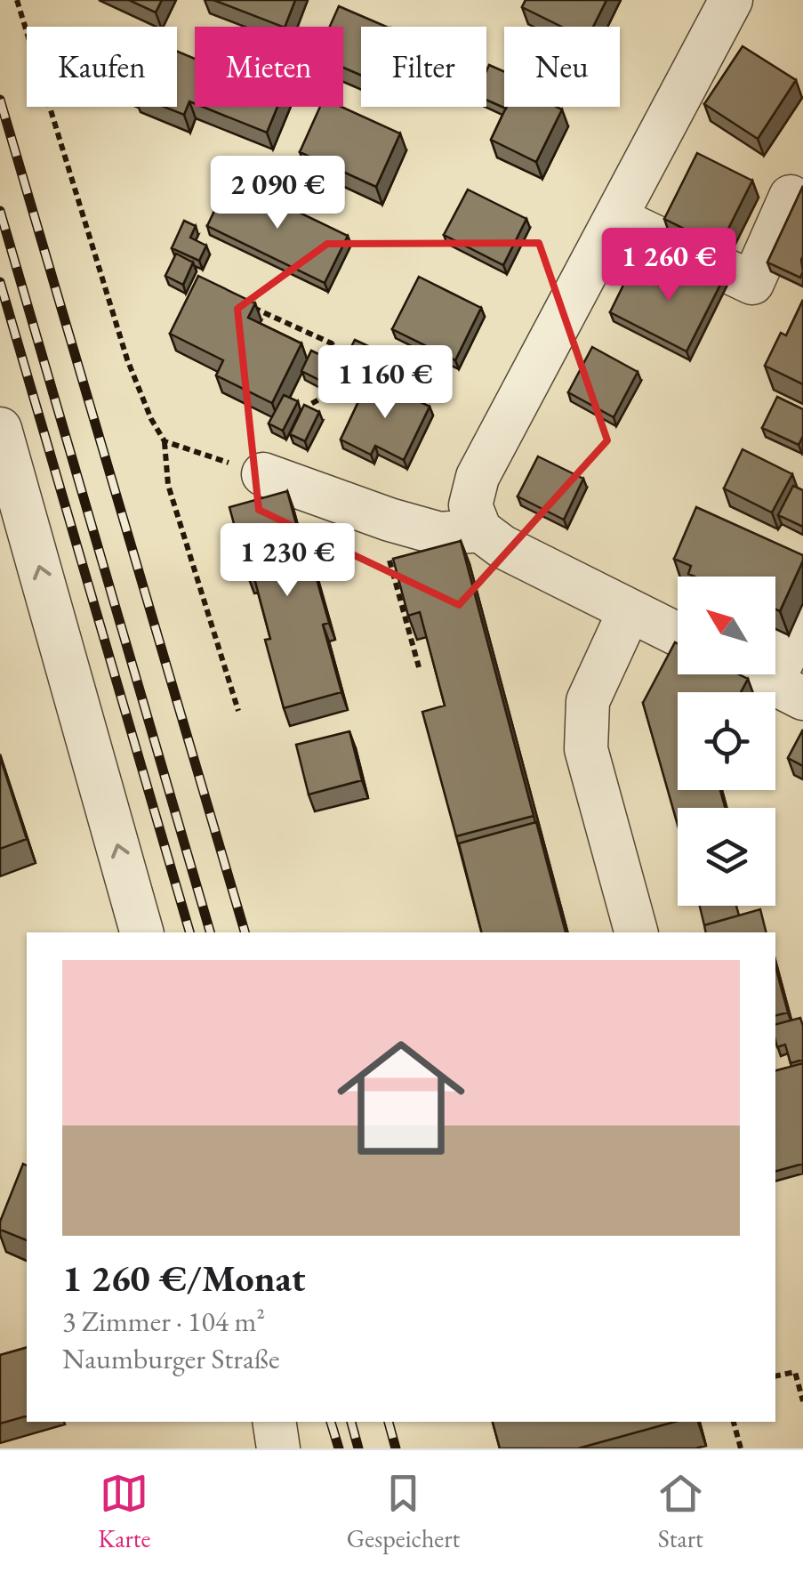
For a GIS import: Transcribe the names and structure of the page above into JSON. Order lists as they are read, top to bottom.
{
  "north": "top left",
  "page": {
    "chip": [
      "Kaufen",
      "Mieten",
      "Filter",
      "Neu"
    ],
    "price": [
      "2 090 €",
      "1 260 €",
      "1 160 €",
      "1 230 €"
    ],
    "list": [
      {
        "name": "1 260 €/Monat",
        "note": "3 Zimmer · 104 m² · Naumburger Straße"
      }
    ],
    "tabs": ["Karte", "Gespeichert", "Start"]
  }
}
